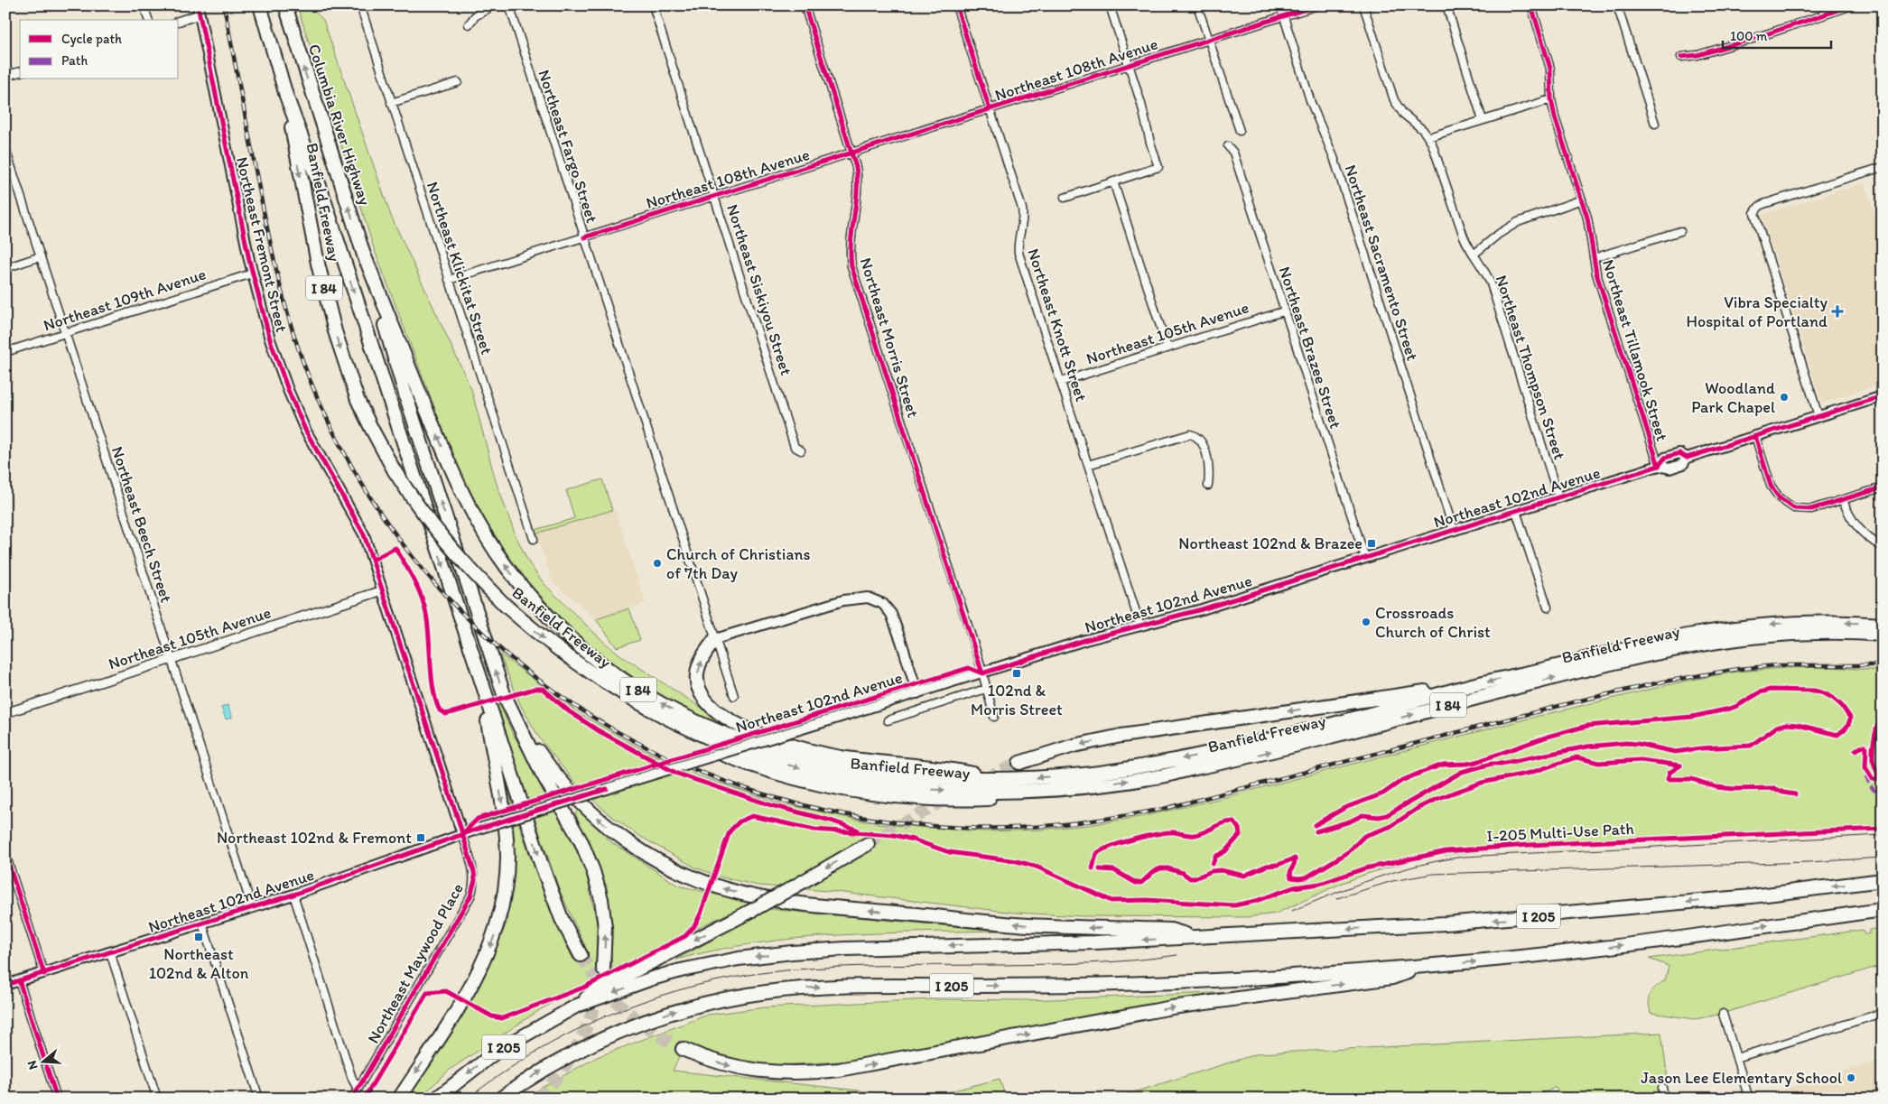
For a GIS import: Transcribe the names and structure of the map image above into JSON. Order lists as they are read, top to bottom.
{
  "streets": {
    "highway": [
      "Columbia River Highway",
      "Banfield Freeway",
      "I 84",
      "I 205"
    ],
    "main road": ["Northeast Fremont Street", "Northeast 102nd Avenue"],
    "street": [
      "Northeast 108th Avenue",
      "Northeast Fargo Street",
      "Northeast Sacramento Street",
      "Northeast Klickitat Street",
      "Northeast Siskiyou Street",
      "Northeast 109th Avenue",
      "Northeast Knott Street",
      "Northeast 105th Avenue",
      "Northeast Morris Street",
      "Northeast Brazee Street",
      "Northeast Tillamook Street",
      "Northeast Thompson Street",
      "Northeast Beech Street",
      "Northeast Maywood Place"
    ],
    "cycle path": ["I-205 Multi-Use Path"]
  },
  "crossings": [
    ["Northeast 108th Avenue", "Northeast Fargo Street"],
    ["Northeast 108th Avenue", "Northeast Sacramento Street"],
    ["Northeast 108th Avenue", "Northeast Klickitat Street"],
    ["Northeast 108th Avenue", "Northeast Siskiyou Street"],
    ["Northeast 108th Avenue", "Northeast Knott Street"],
    ["Northeast 108th Avenue", "Northeast Morris Street"],
    ["Columbia River Highway", "Banfield Freeway"],
    ["Banfield Freeway", "I 84"],
    ["Northeast Fremont Street", "Northeast 109th Avenue"],
    ["Northeast Fremont Street", "Northeast 105th Avenue"],
    ["Northeast Fremont Street", "Northeast 102nd Avenue"],
    ["Northeast Fremont Street", "Northeast Maywood Place"],
    ["Northeast Sacramento Street", "Northeast 102nd Avenue"],
    ["Northeast 109th Avenue", "Northeast Beech Street"],
    ["Northeast Knott Street", "Northeast 105th Avenue"],
    ["Northeast Knott Street", "Northeast 102nd Avenue"],
    ["Northeast 105th Avenue", "Northeast Brazee Street"],
    ["Northeast 105th Avenue", "Northeast Beech Street"],
    ["Northeast Morris Street", "Northeast 102nd Avenue"],
    ["Northeast Brazee Street", "Northeast 102nd Avenue"],
    ["Northeast Tillamook Street", "Northeast 102nd Avenue"],
    ["Northeast Thompson Street", "Northeast 102nd Avenue"],
    ["Northeast 102nd Avenue", "Northeast Beech Street"],
    ["Northeast 102nd Avenue", "Northeast Maywood Place"]
  ],
  "places": {
    "health": ["Vibra Specialty Hospital of Portland"],
    "other": [
      "Woodland Park Chapel",
      "Church of Christians of 7th Day",
      "Crossroads Church of Christ",
      "Jason Lee Elementary School"
    ],
    "transit": [
      "Northeast 102nd & Brazee",
      "102nd & Morris Street",
      "Northeast 102nd & Fremont",
      "Northeast 102nd & Alton"
    ]
  },
  "legend": ["Cycle path", "Path"],
  "scale_bar": "100 m",
  "north": "left"
}
